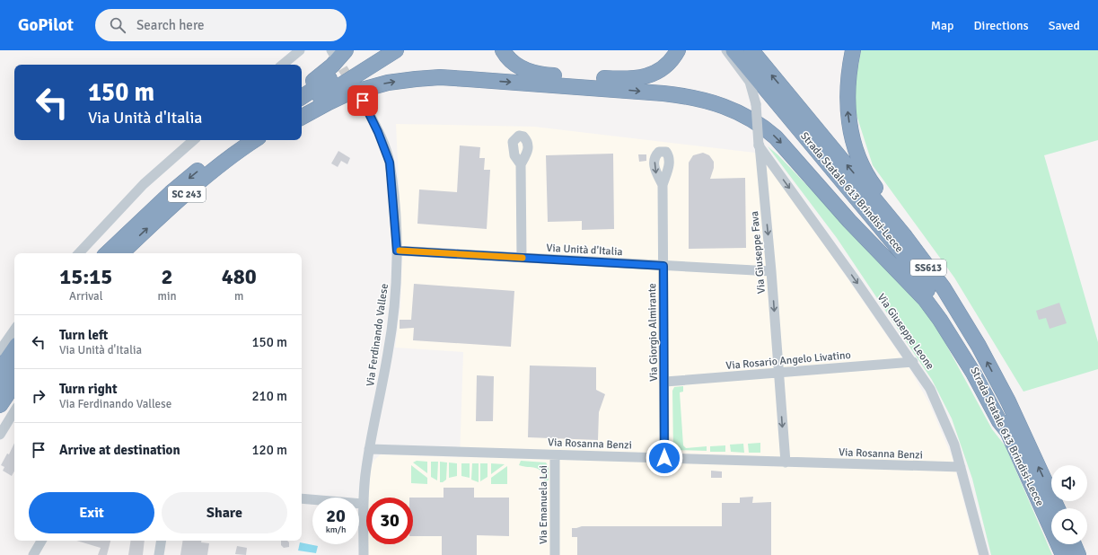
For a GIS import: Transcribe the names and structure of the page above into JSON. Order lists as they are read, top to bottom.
{
  "streets": {
    "highway": ["Strada Statale 613 Brindisi-Lecce", "SC 243", "SS613"],
    "street": [
      "Via Unità d'Italia",
      "Via Giuseppe Fava",
      "Via Giuseppe Leone",
      "Via Giorgio Almirante",
      "Via Ferdinando Vallese",
      "Via Rosario Angelo Livatino",
      "Via Rosanna Benzi",
      "Via Emanuela Loi"
    ]
  },
  "crossings": [
    ["Via Unità d'Italia", "Via Giuseppe Fava"],
    ["Via Unità d'Italia", "Via Giorgio Almirante"],
    ["Via Unità d'Italia", "Via Ferdinando Vallese"],
    ["Via Giuseppe Fava", "Via Giuseppe Leone"],
    ["Via Giuseppe Fava", "Via Rosario Angelo Livatino"],
    ["Via Giuseppe Fava", "Via Rosanna Benzi"],
    ["Via Giuseppe Leone", "Via Rosario Angelo Livatino"],
    ["Via Giuseppe Leone", "Via Rosanna Benzi"],
    ["Via Giorgio Almirante", "Via Rosario Angelo Livatino"],
    ["Via Giorgio Almirante", "Via Rosanna Benzi"],
    ["Via Ferdinando Vallese", "Via Rosanna Benzi"],
    ["Via Rosanna Benzi", "Via Emanuela Loi"]
  ],
  "one_way": ["Via Giuseppe Fava", "Via Giuseppe Leone"],
  "page": {
    "header": "GoPilot",
    "search": "Search here",
    "nav": ["Map", "Directions", "Saved"],
    "turn": ["150 m", "Via Unità d'Italia"],
    "eta": [
      "15:15",
      "Arrival",
      "2",
      "min",
      "480",
      "m"
    ],
    "list": [
      {
        "name": "Turn left",
        "note": "Via Unità d'Italia",
        "value": "150 m"
      },
      {
        "name": "Turn right",
        "note": "Via Ferdinando Vallese",
        "value": "210 m"
      },
      {
        "name": "Arrive at destination",
        "value": "120 m"
      }
    ],
    "buttons": ["Exit", "Share"],
    "speed": "20 km/h",
    "limit": "30"
  }
}
